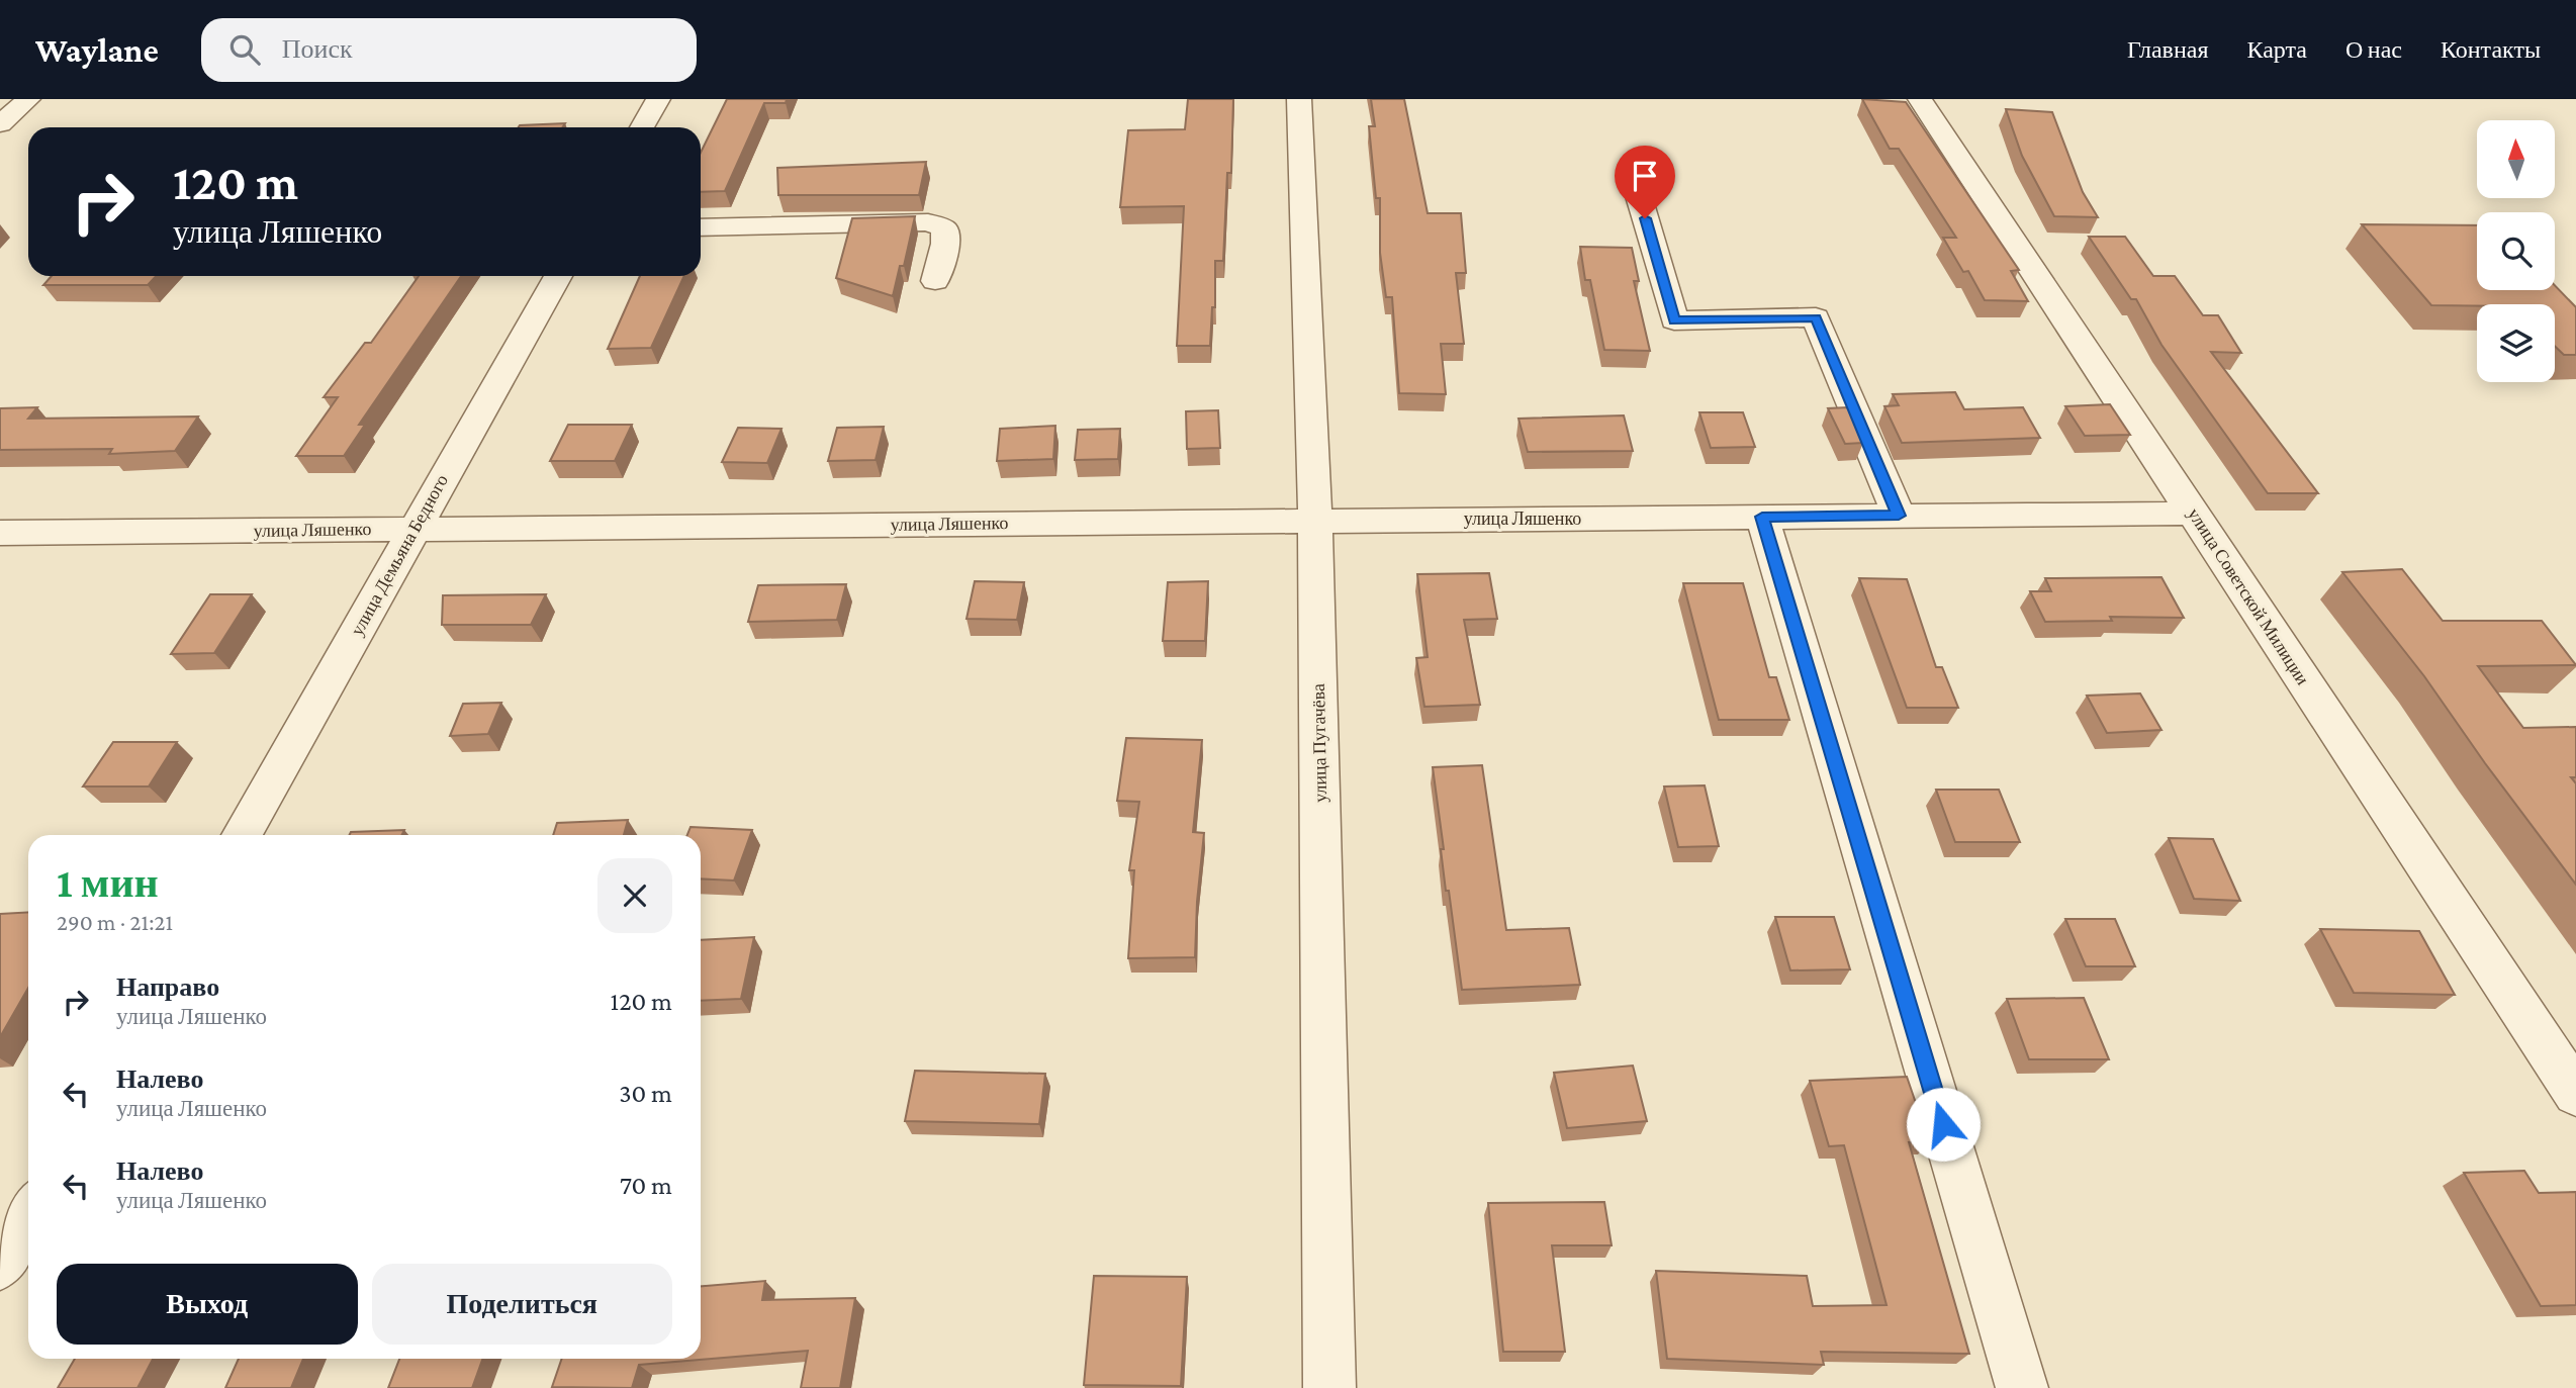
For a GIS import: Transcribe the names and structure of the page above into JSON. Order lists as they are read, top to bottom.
{
  "streets": {
    "street": [
      "улица Ляшенко",
      "улица Демьяна Бедного",
      "улица Советской Милиции",
      "улица Пугачёва"
    ]
  },
  "crossings": [
    ["улица Ляшенко", "улица Демьяна Бедного"],
    ["улица Ляшенко", "улица Советской Милиции"],
    ["улица Ляшенко", "улица Пугачёва"]
  ],
  "north": "top",
  "page": {
    "header": "Waylane",
    "search": "Поиск",
    "nav": [
      "Главная",
      "Карта",
      "О нас",
      "Контакты"
    ],
    "turn": ["120 m", "улица Ляшенко"],
    "heading": ["1 мин", "290 m · 21:21"],
    "list": [
      {
        "name": "Направо",
        "note": "улица Ляшенко",
        "value": "120 m"
      },
      {
        "name": "Налево",
        "note": "улица Ляшенко",
        "value": "30 m"
      },
      {
        "name": "Налево",
        "note": "улица Ляшенко",
        "value": "70 m"
      }
    ],
    "buttons": ["Выход", "Поделиться"]
  }
}
